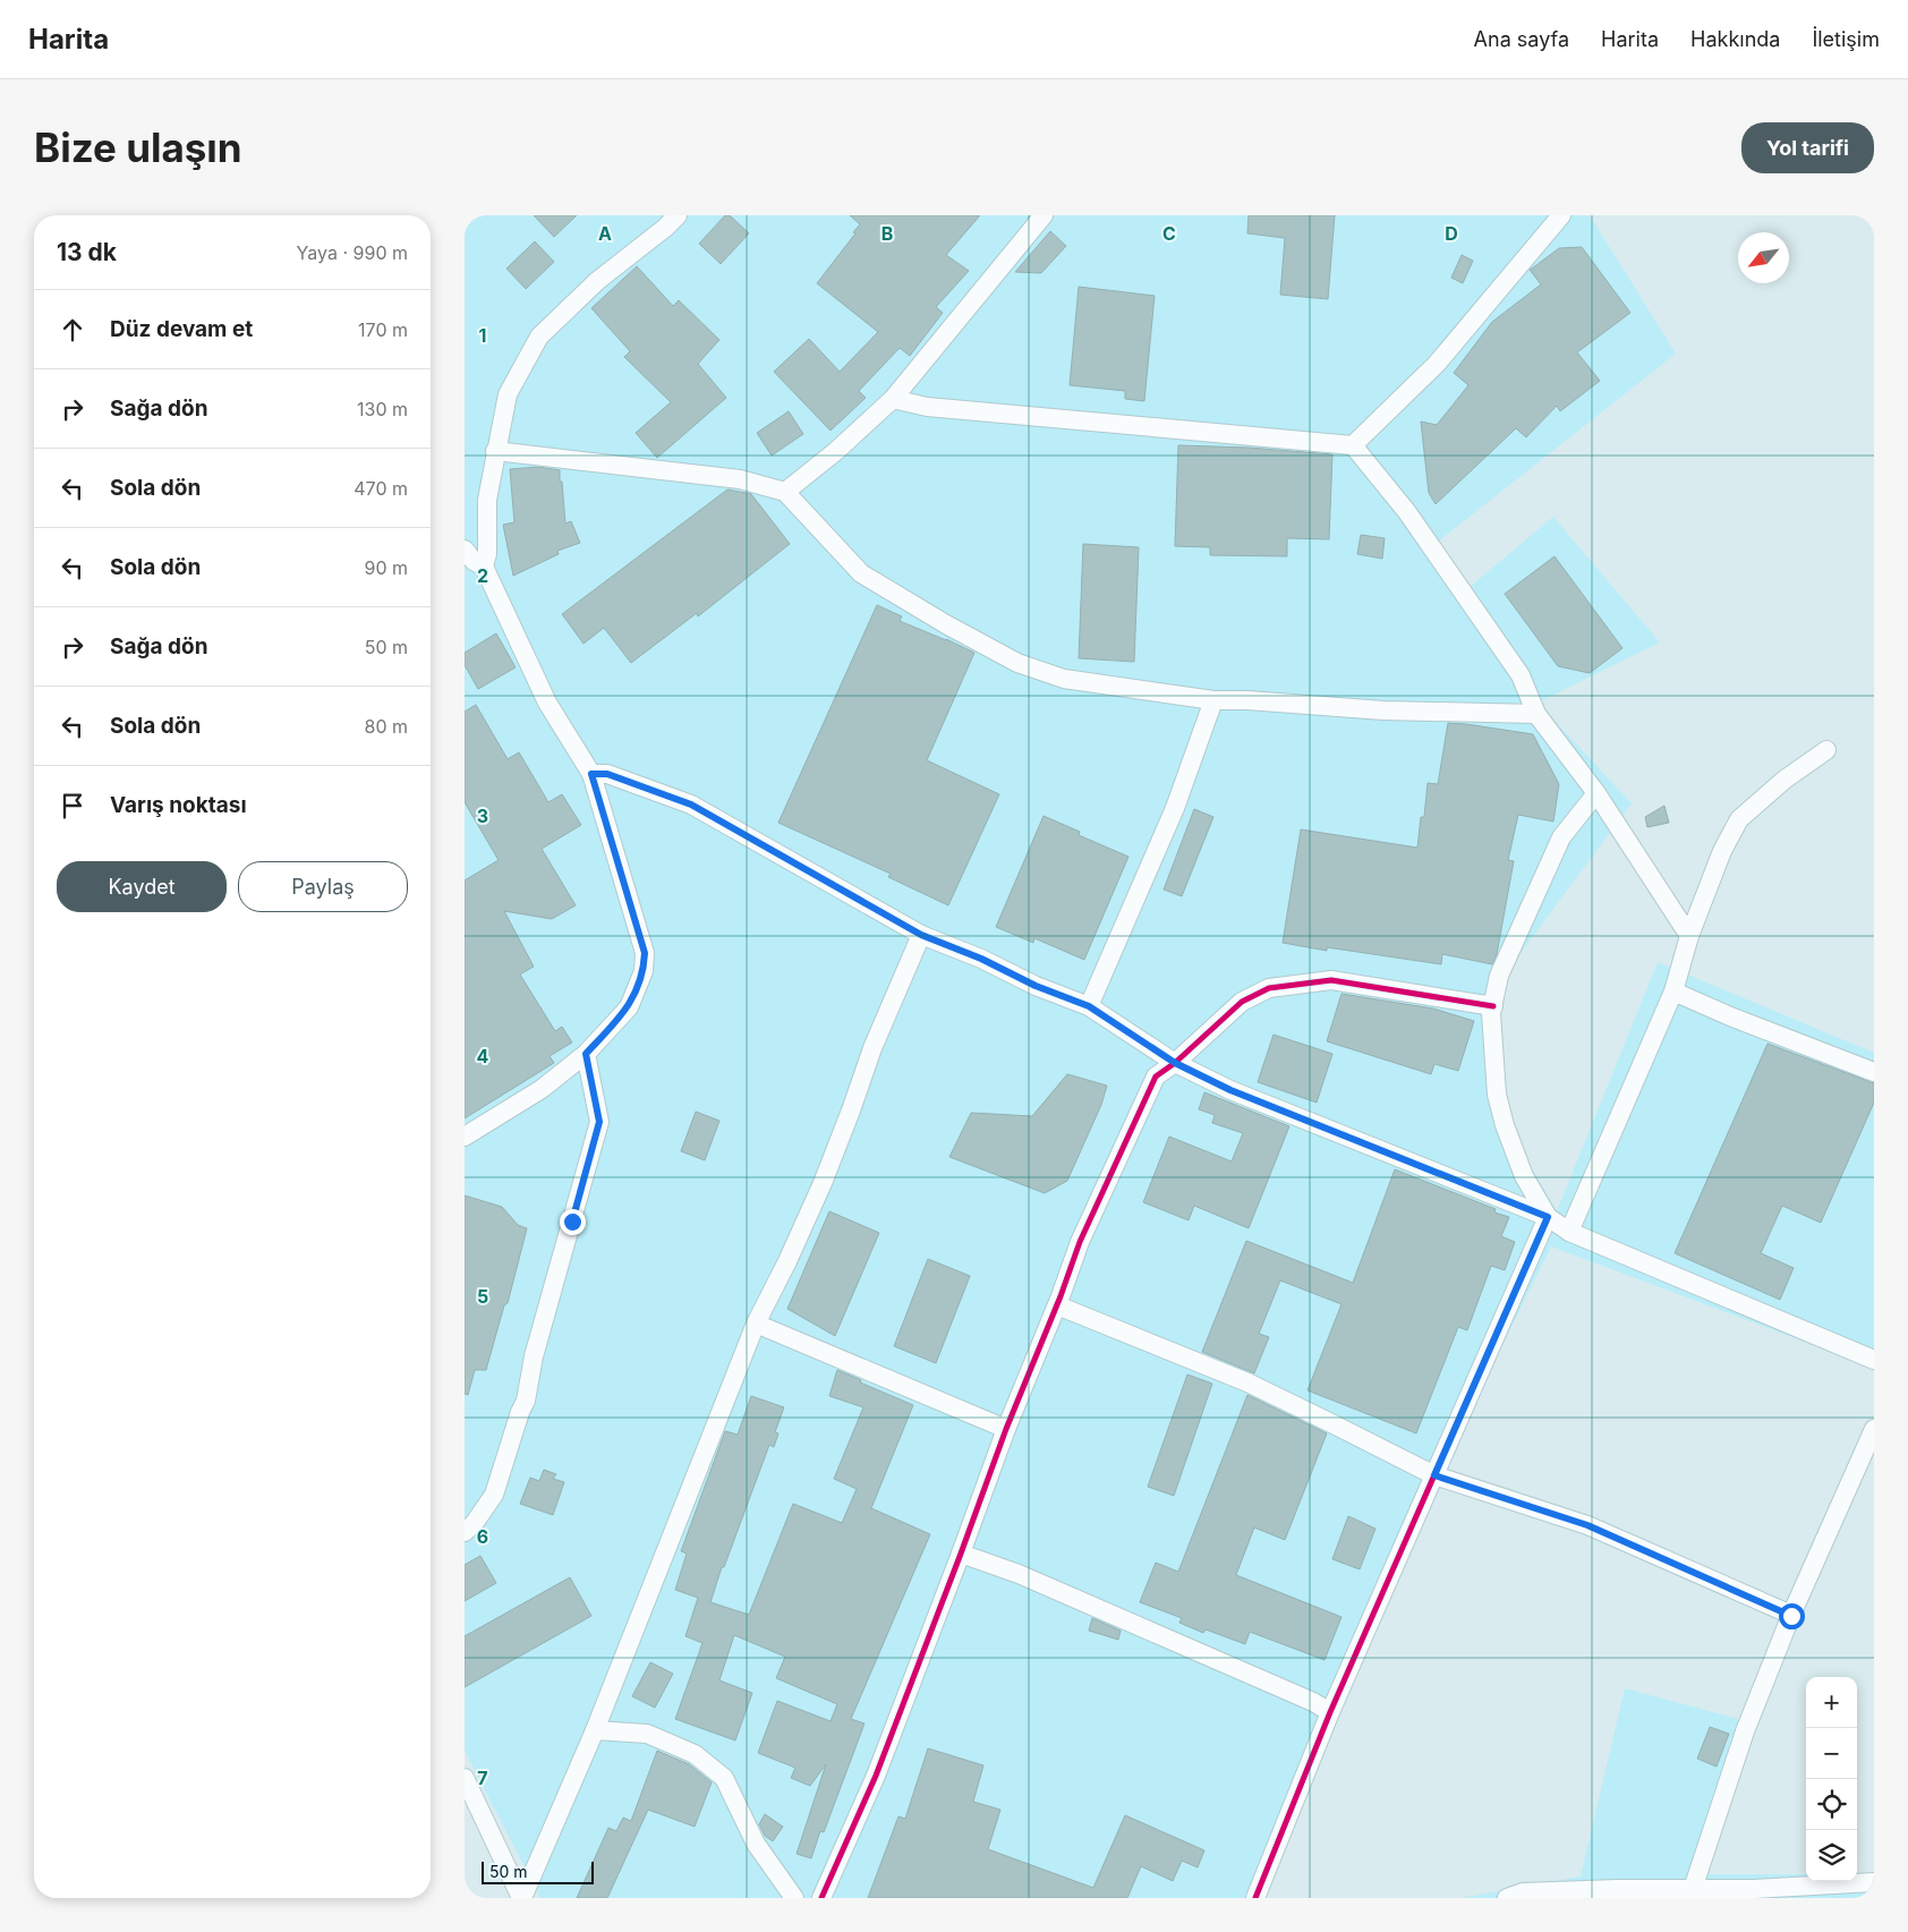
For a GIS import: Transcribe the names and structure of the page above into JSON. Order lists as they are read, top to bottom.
{
  "scale_bar": "50 m",
  "north": "bottom left",
  "page": {
    "header": "Harita",
    "nav": [
      "Ana sayfa",
      "Harita",
      "Hakkında",
      "İletişim"
    ],
    "buttons": [
      "Yol tarifi",
      ["Kaydet", "Paylaş"]
    ],
    "title": "Bize ulaşın",
    "heading": ["13 dk", "Yaya · 990 m"],
    "list": [
      ["Düz devam et", "170 m"],
      ["Sağa dön", "130 m"],
      ["Sola dön", "470 m"],
      ["Sola dön", "90 m"],
      ["Sağa dön", "50 m"],
      ["Sola dön", "80 m"],
      "Varış noktası"
    ],
    "map_buttons": ["+", "−"],
    "scale": "50 m"
  },
  "grid": {
    "columns": [
      "A",
      "B",
      "C",
      "D"
    ],
    "rows": [
      "1",
      "2",
      "3",
      "4",
      "5",
      "6",
      "7"
    ]
  }
}
